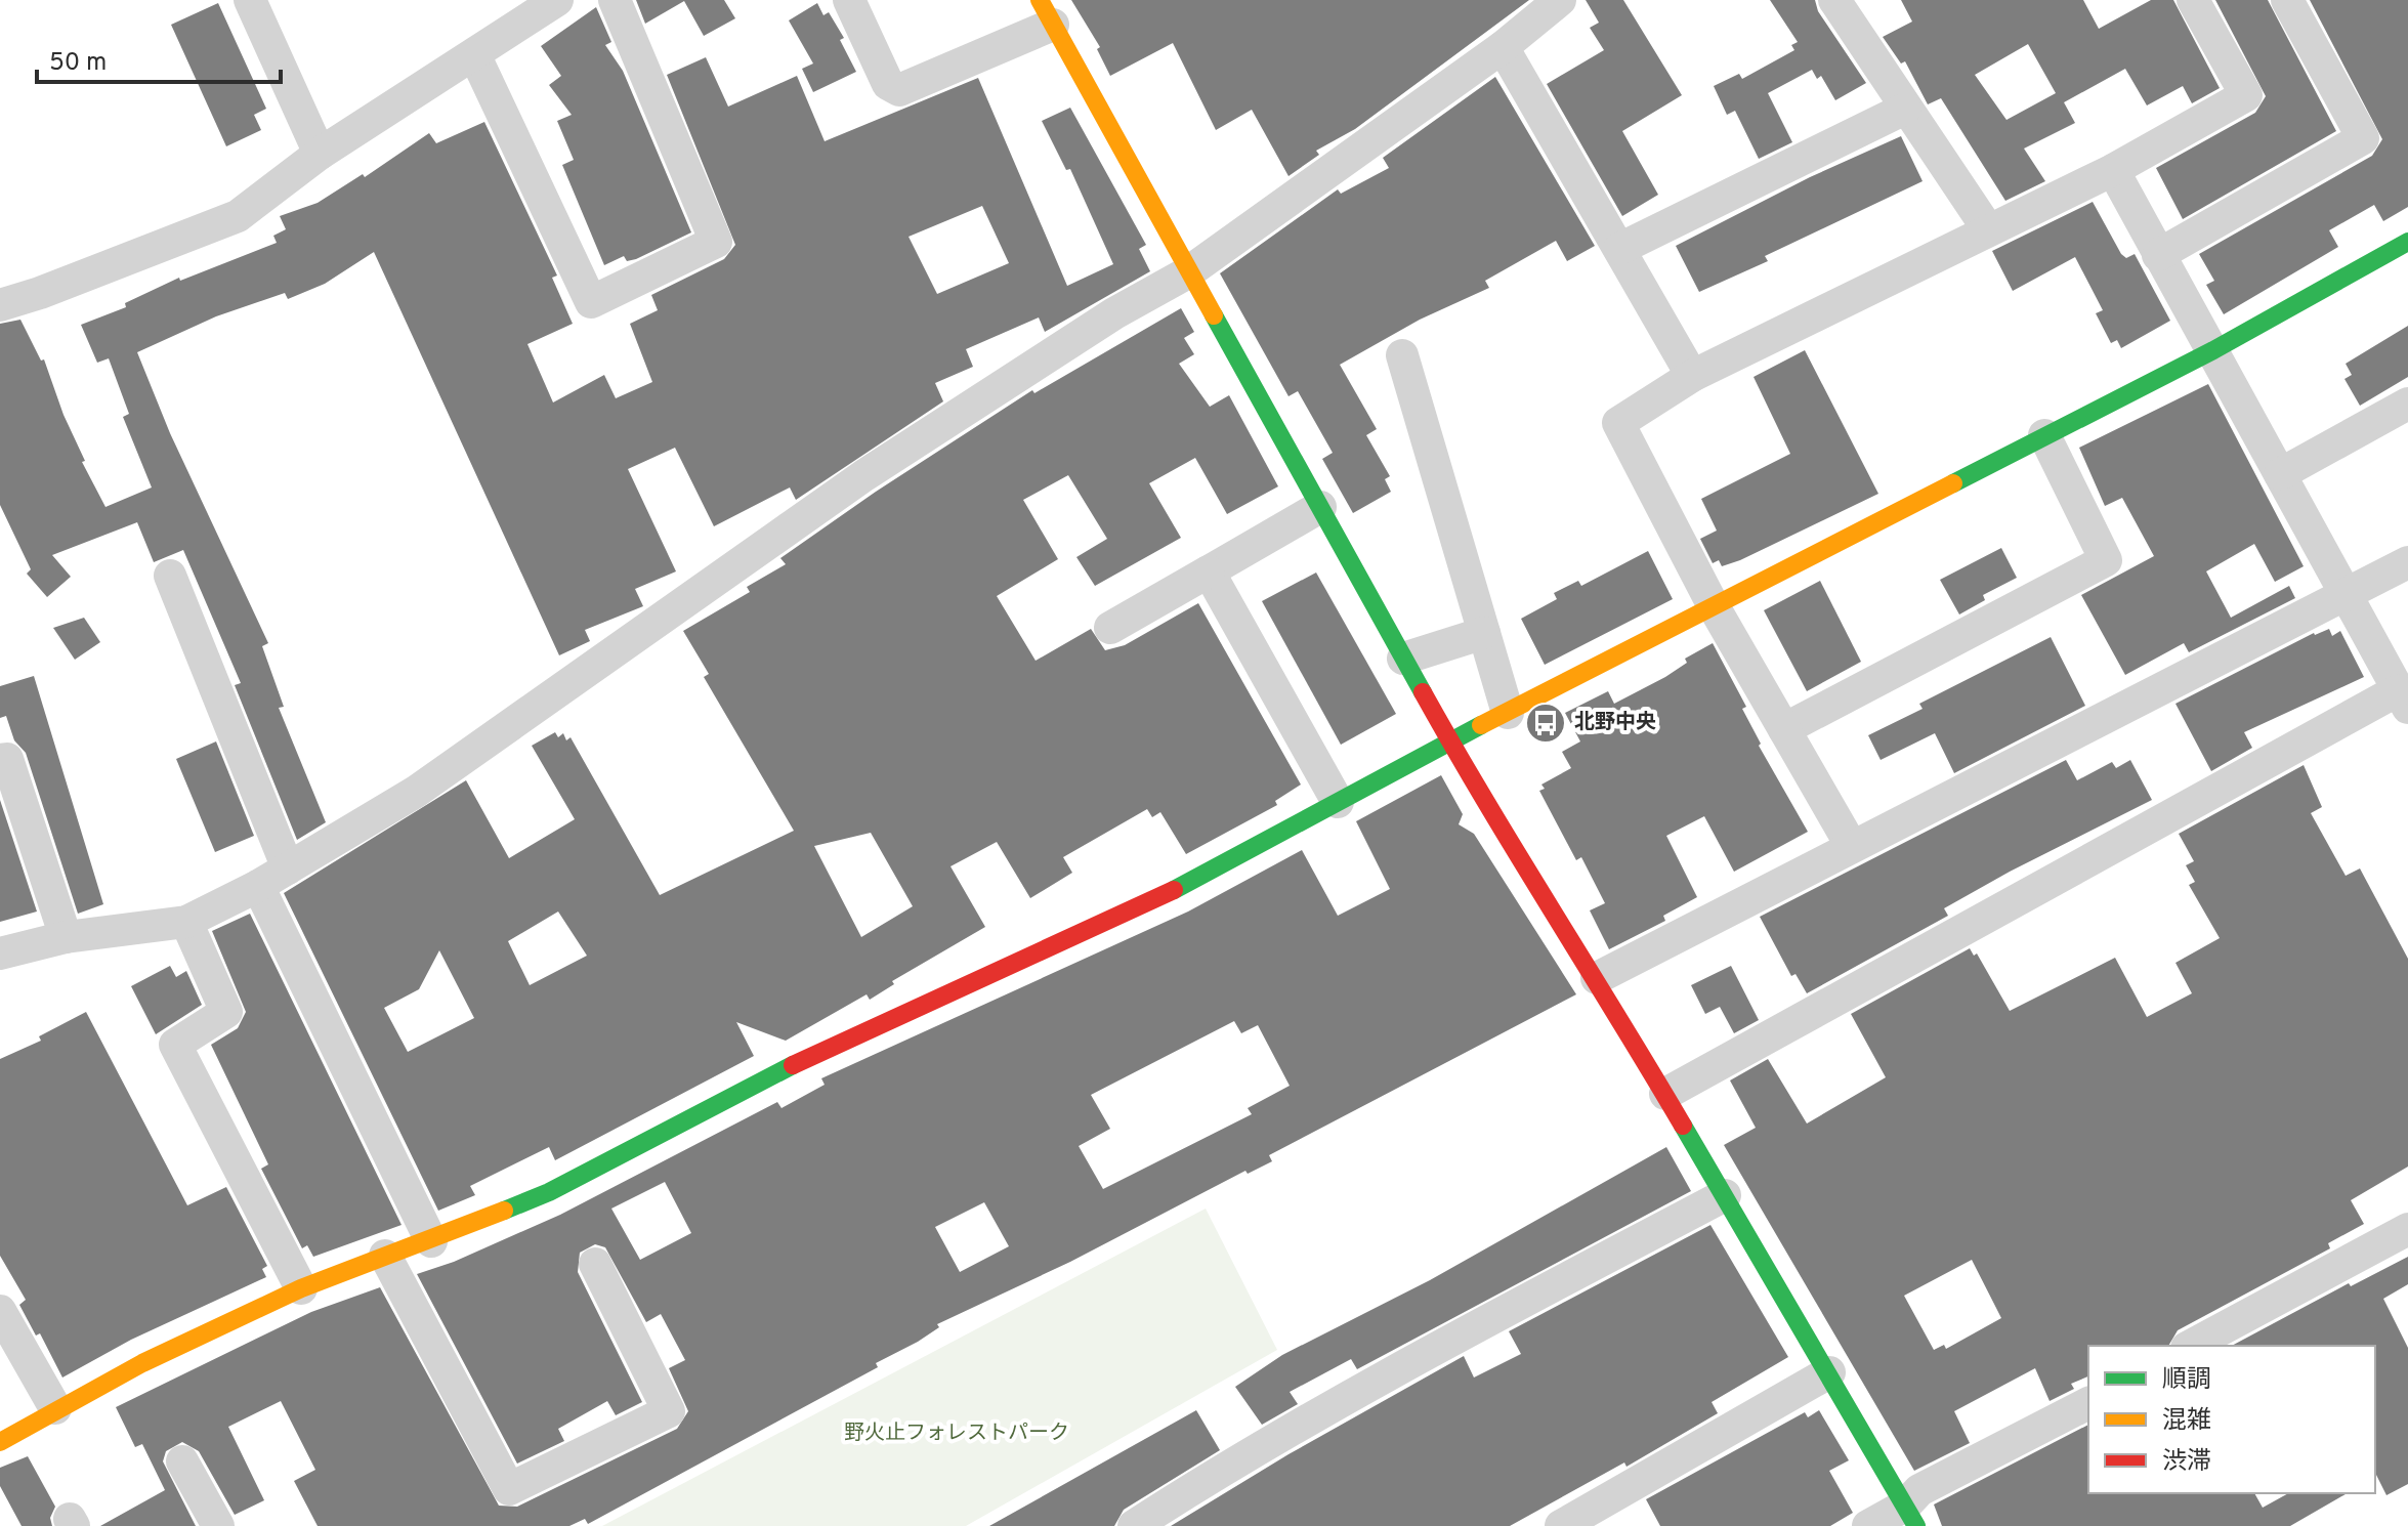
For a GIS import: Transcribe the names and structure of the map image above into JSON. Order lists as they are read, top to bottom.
{
  "parks": ["野火止フォレストパーク"],
  "places": {
    "bus stop": ["北野中央"]
  },
  "legend": ["順調", "混雑", "渋滞"],
  "scale_bar": "50 m"
}
